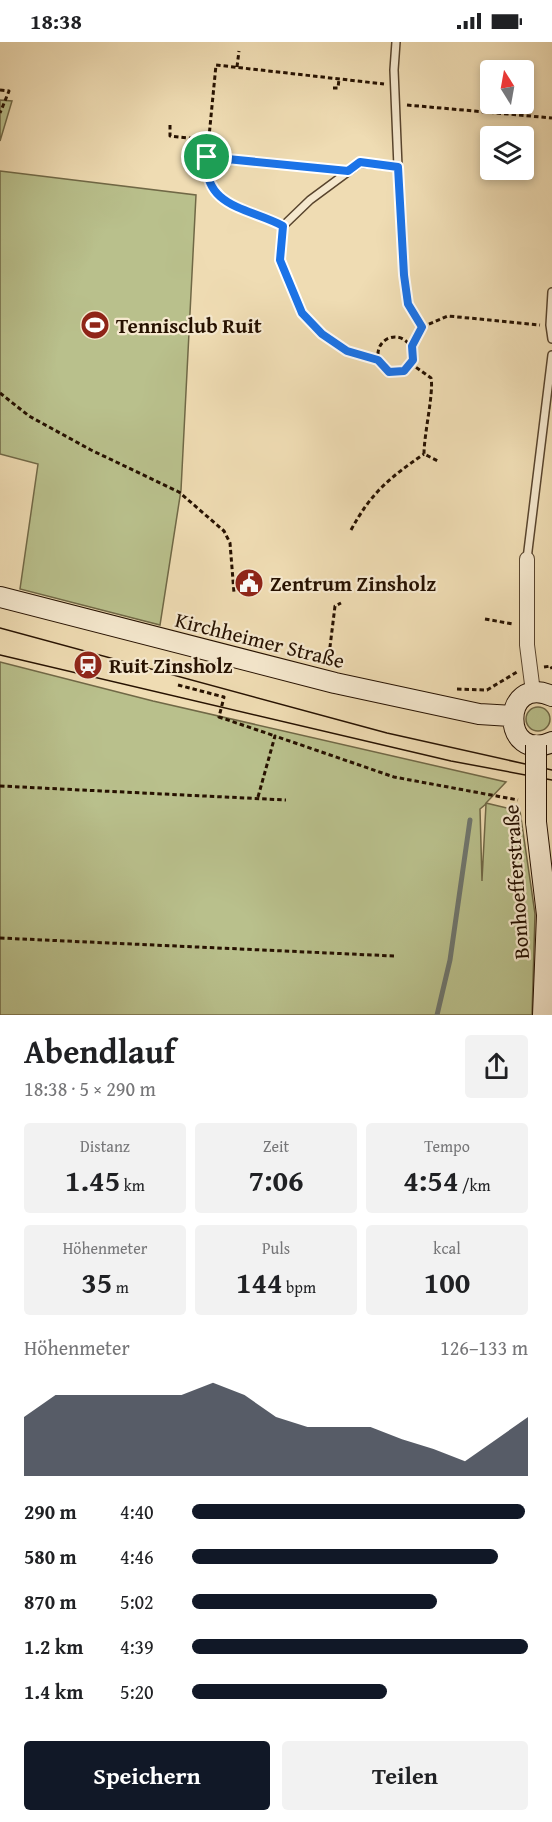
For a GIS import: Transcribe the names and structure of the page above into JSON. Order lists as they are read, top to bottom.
{
  "streets": {
    "main road": ["Kirchheimer Straße", "Bonhoefferstraße"]
  },
  "places": {
    "sports": ["Tennisclub Ruit"],
    "public building": ["Zentrum Zinsholz"],
    "station": ["Ruit Zinsholz"]
  },
  "north": "top",
  "page": {
    "status": "18:38",
    "heading": ["Abendlauf", "18:38 · 5 × 290 m"],
    "stats": [
      ["Distanz", "1.45 km"],
      ["Zeit", "7:06"],
      ["Tempo", "4:54 /km"],
      ["Höhenmeter", "35 m"],
      ["Puls", "144 bpm"],
      ["kcal", "100"]
    ],
    "chart": ["Höhenmeter", "126–133 m"],
    "list": [
      {
        "name": "290 m",
        "note": "4:40"
      },
      {
        "name": "580 m",
        "note": "4:46"
      },
      {
        "name": "870 m",
        "note": "5:02"
      },
      {
        "name": "1.2 km",
        "note": "4:39"
      },
      {
        "name": "1.4 km",
        "note": "5:20"
      }
    ],
    "buttons": ["Speichern", "Teilen"]
  }
}
